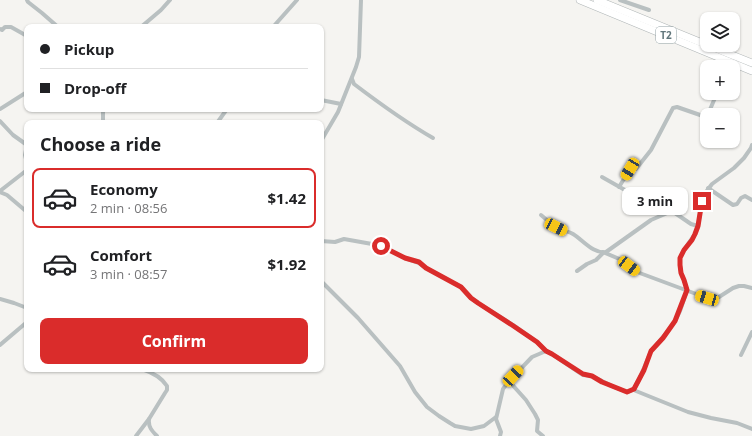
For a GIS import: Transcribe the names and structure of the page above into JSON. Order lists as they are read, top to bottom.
{
  "streets": {
    "highway": ["T2"]
  },
  "page": {
    "map_buttons": ["+", "−"],
    "banner": ["Pickup", "Drop-off"],
    "heading": "Choose a ride",
    "list": [
      {
        "name": "Economy",
        "note": "2 min · 08:56",
        "value": "$1.42"
      },
      {
        "name": "Comfort",
        "note": "3 min · 08:57",
        "value": "$1.92"
      }
    ],
    "bubble": "3 min",
    "buttons": "Confirm"
  }
}
